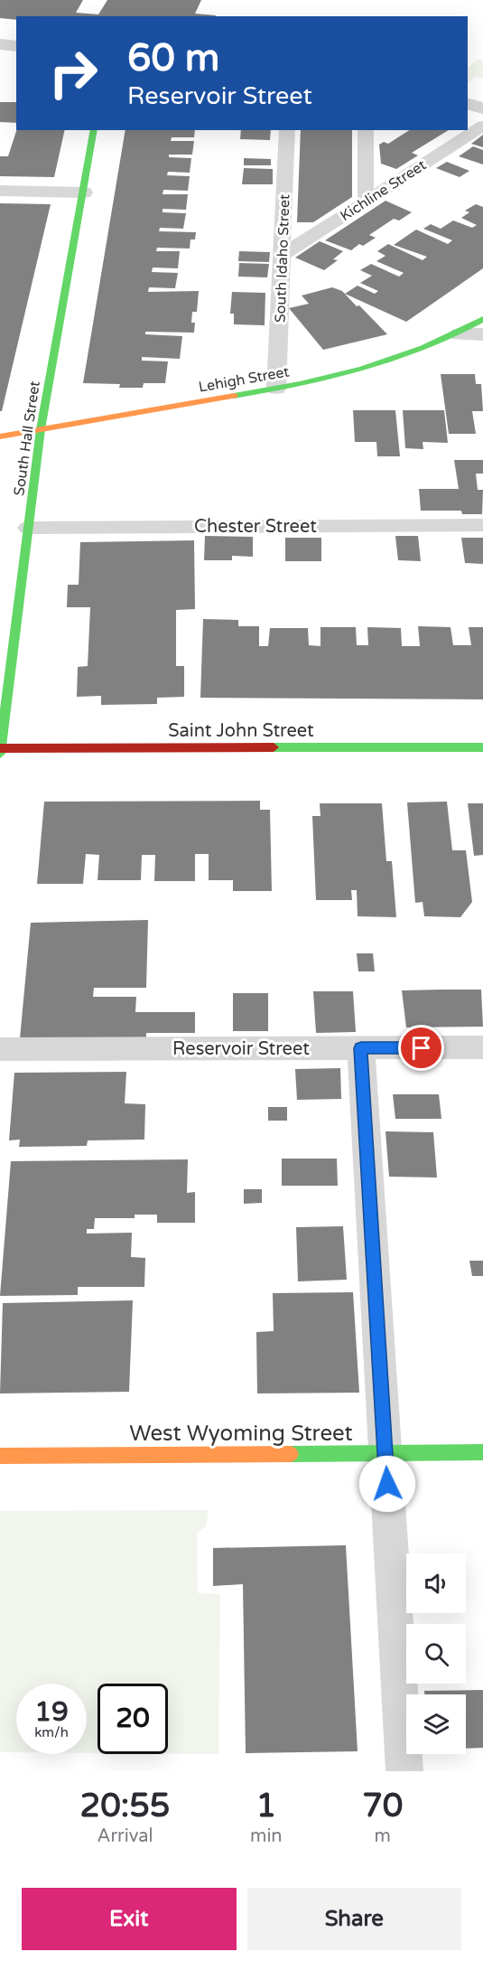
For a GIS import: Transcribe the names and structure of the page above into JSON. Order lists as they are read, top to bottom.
{
  "streets": {
    "street": [
      "Lehigh Street",
      "South Hall Street",
      "Saint John Street",
      "West Wyoming Street"
    ],
    "lane": [
      "Kichline Street",
      "South Idaho Street",
      "Chester Street",
      "Reservoir Street"
    ]
  },
  "crossings": [
    ["Kichline Street", "South Idaho Street"],
    ["South Idaho Street", "Lehigh Street"],
    ["Lehigh Street", "South Hall Street"],
    ["South Hall Street", "Chester Street"],
    ["South Hall Street", "Saint John Street"]
  ],
  "page": {
    "turn": ["60 m", "Reservoir Street"],
    "speed": "19 km/h",
    "limit": "20",
    "eta": [
      "20:55",
      "Arrival",
      "1",
      "min",
      "70",
      "m"
    ],
    "buttons": ["Exit", "Share"]
  }
}
